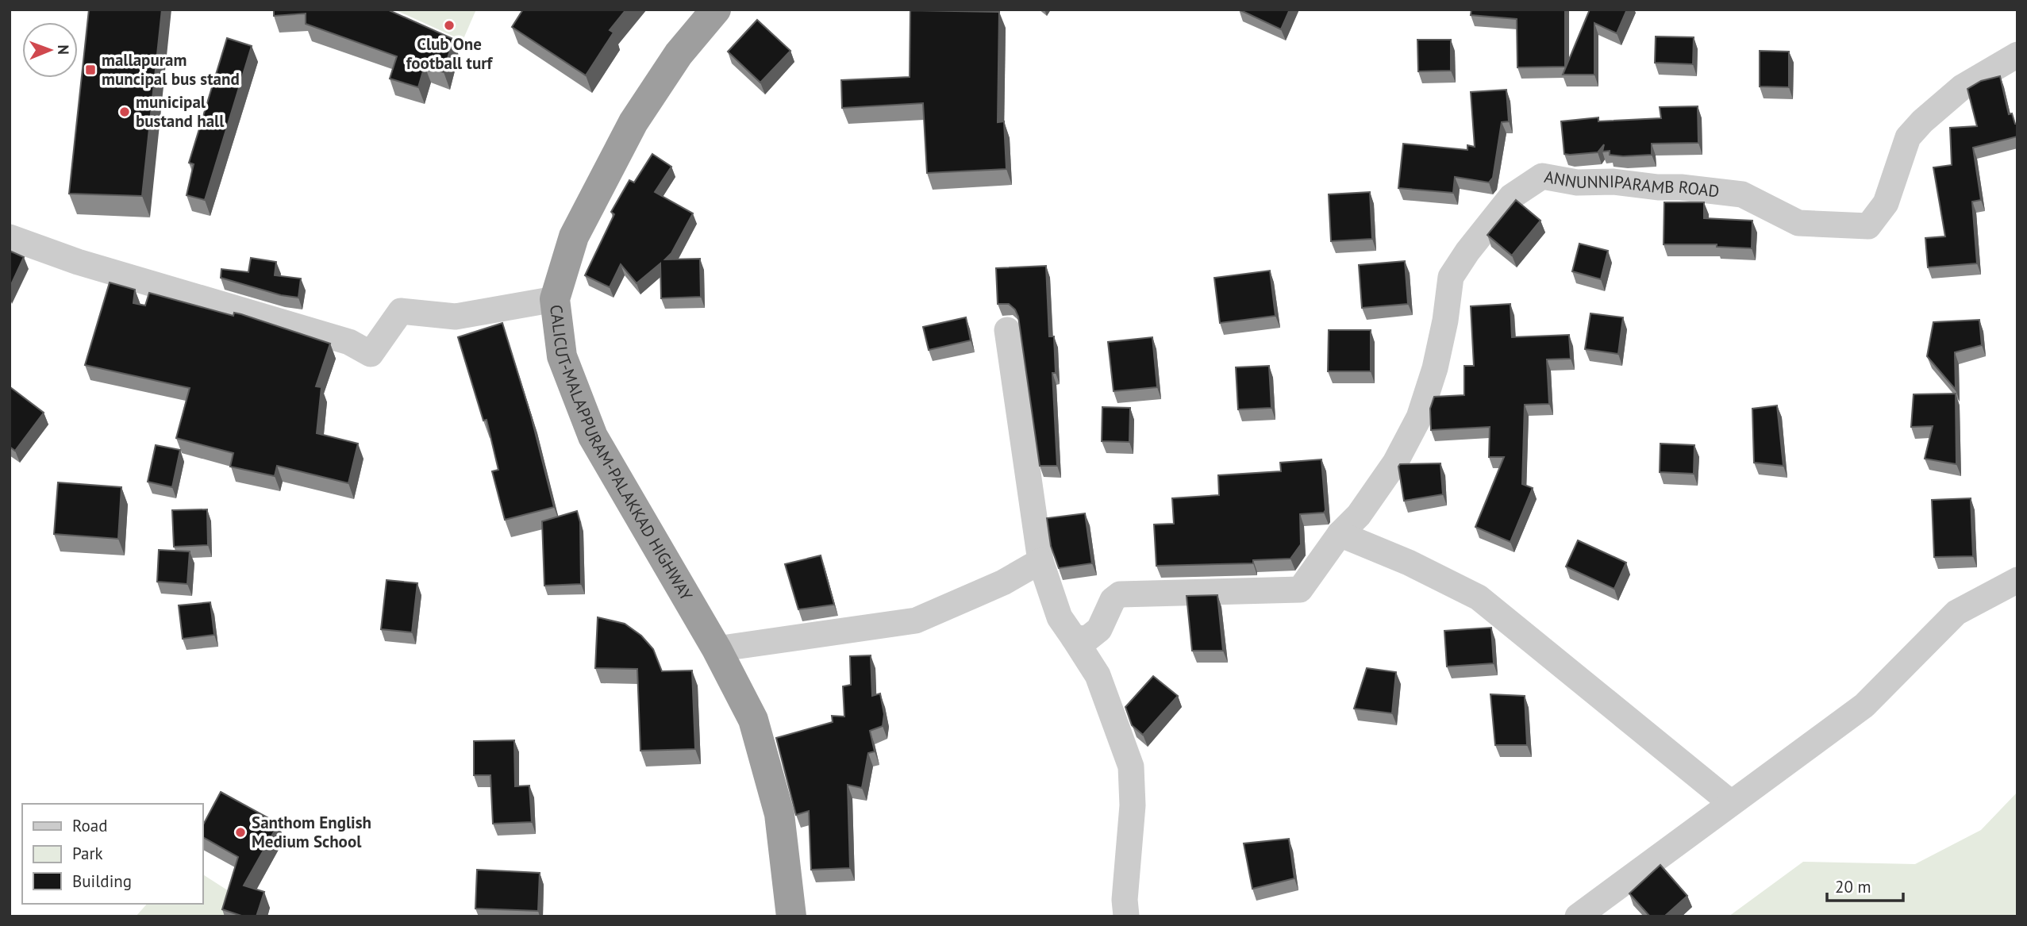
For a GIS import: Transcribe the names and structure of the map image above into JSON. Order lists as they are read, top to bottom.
{
  "streets": {
    "highway": ["CALICUT-MALAPPURAM-PALAKKAD HIGHWAY"],
    "street": ["ANNUNNIPARAMB ROAD"]
  },
  "places": {
    "other": ["Club One football turf", "municipal bustand hall", "Santhom English Medium School"],
    "transit": ["mallapuram muncipal bus stand"]
  },
  "legend": ["Road", "Park", "Building"],
  "scale_bar": "20 m",
  "north": "right"
}
